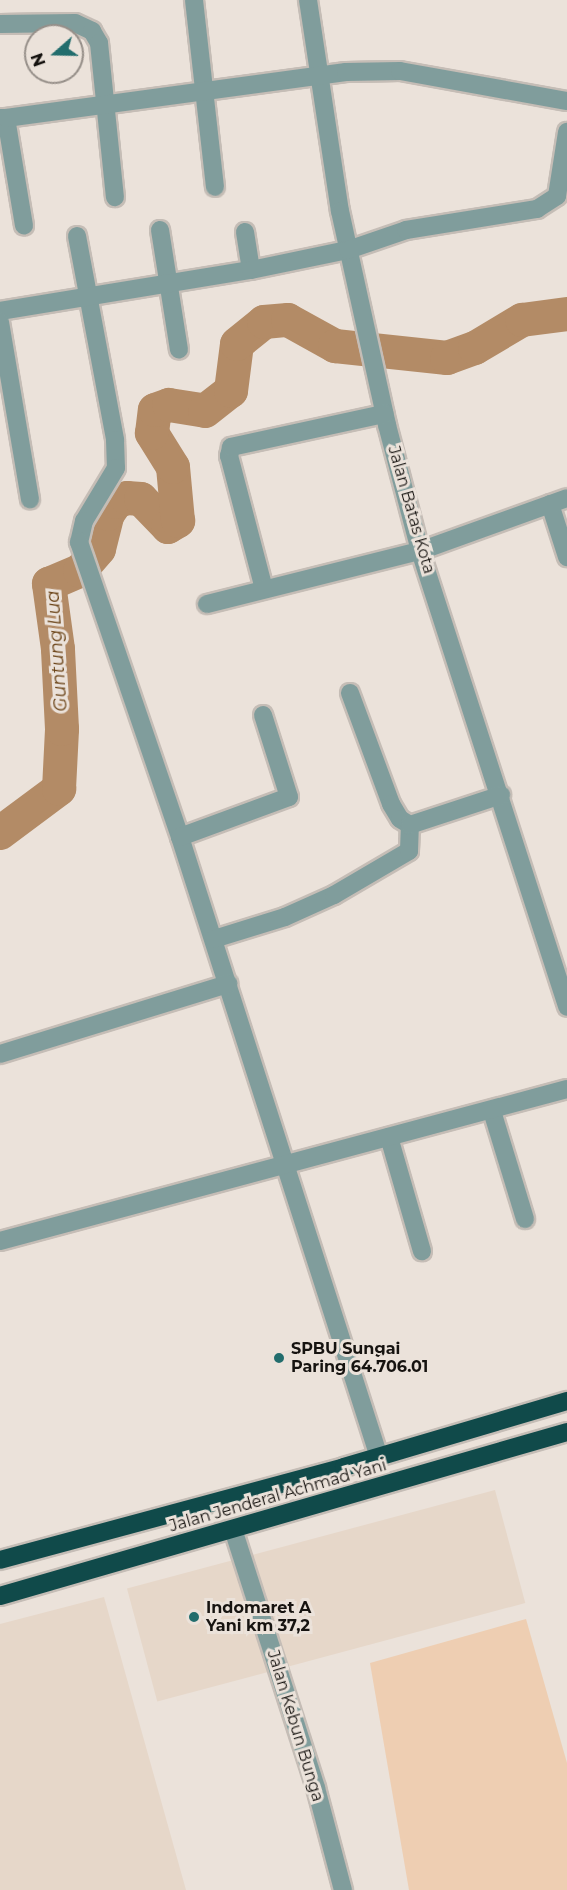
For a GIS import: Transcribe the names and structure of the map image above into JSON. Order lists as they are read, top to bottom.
{
  "streets": {
    "highway": ["Jalan Jenderal Achmad Yani"],
    "street": ["Jalan Batas Kota", "Jalan Kebun Bunga"]
  },
  "crossings": [
    ["Jalan Jenderal Achmad Yani", "Jalan Kebun Bunga"]
  ],
  "water": ["Guntung Lua"],
  "places": ["SPBU Sungai Paring 64.706.01", "Indomaret A Yani km 37,2"],
  "north": "left"
}
